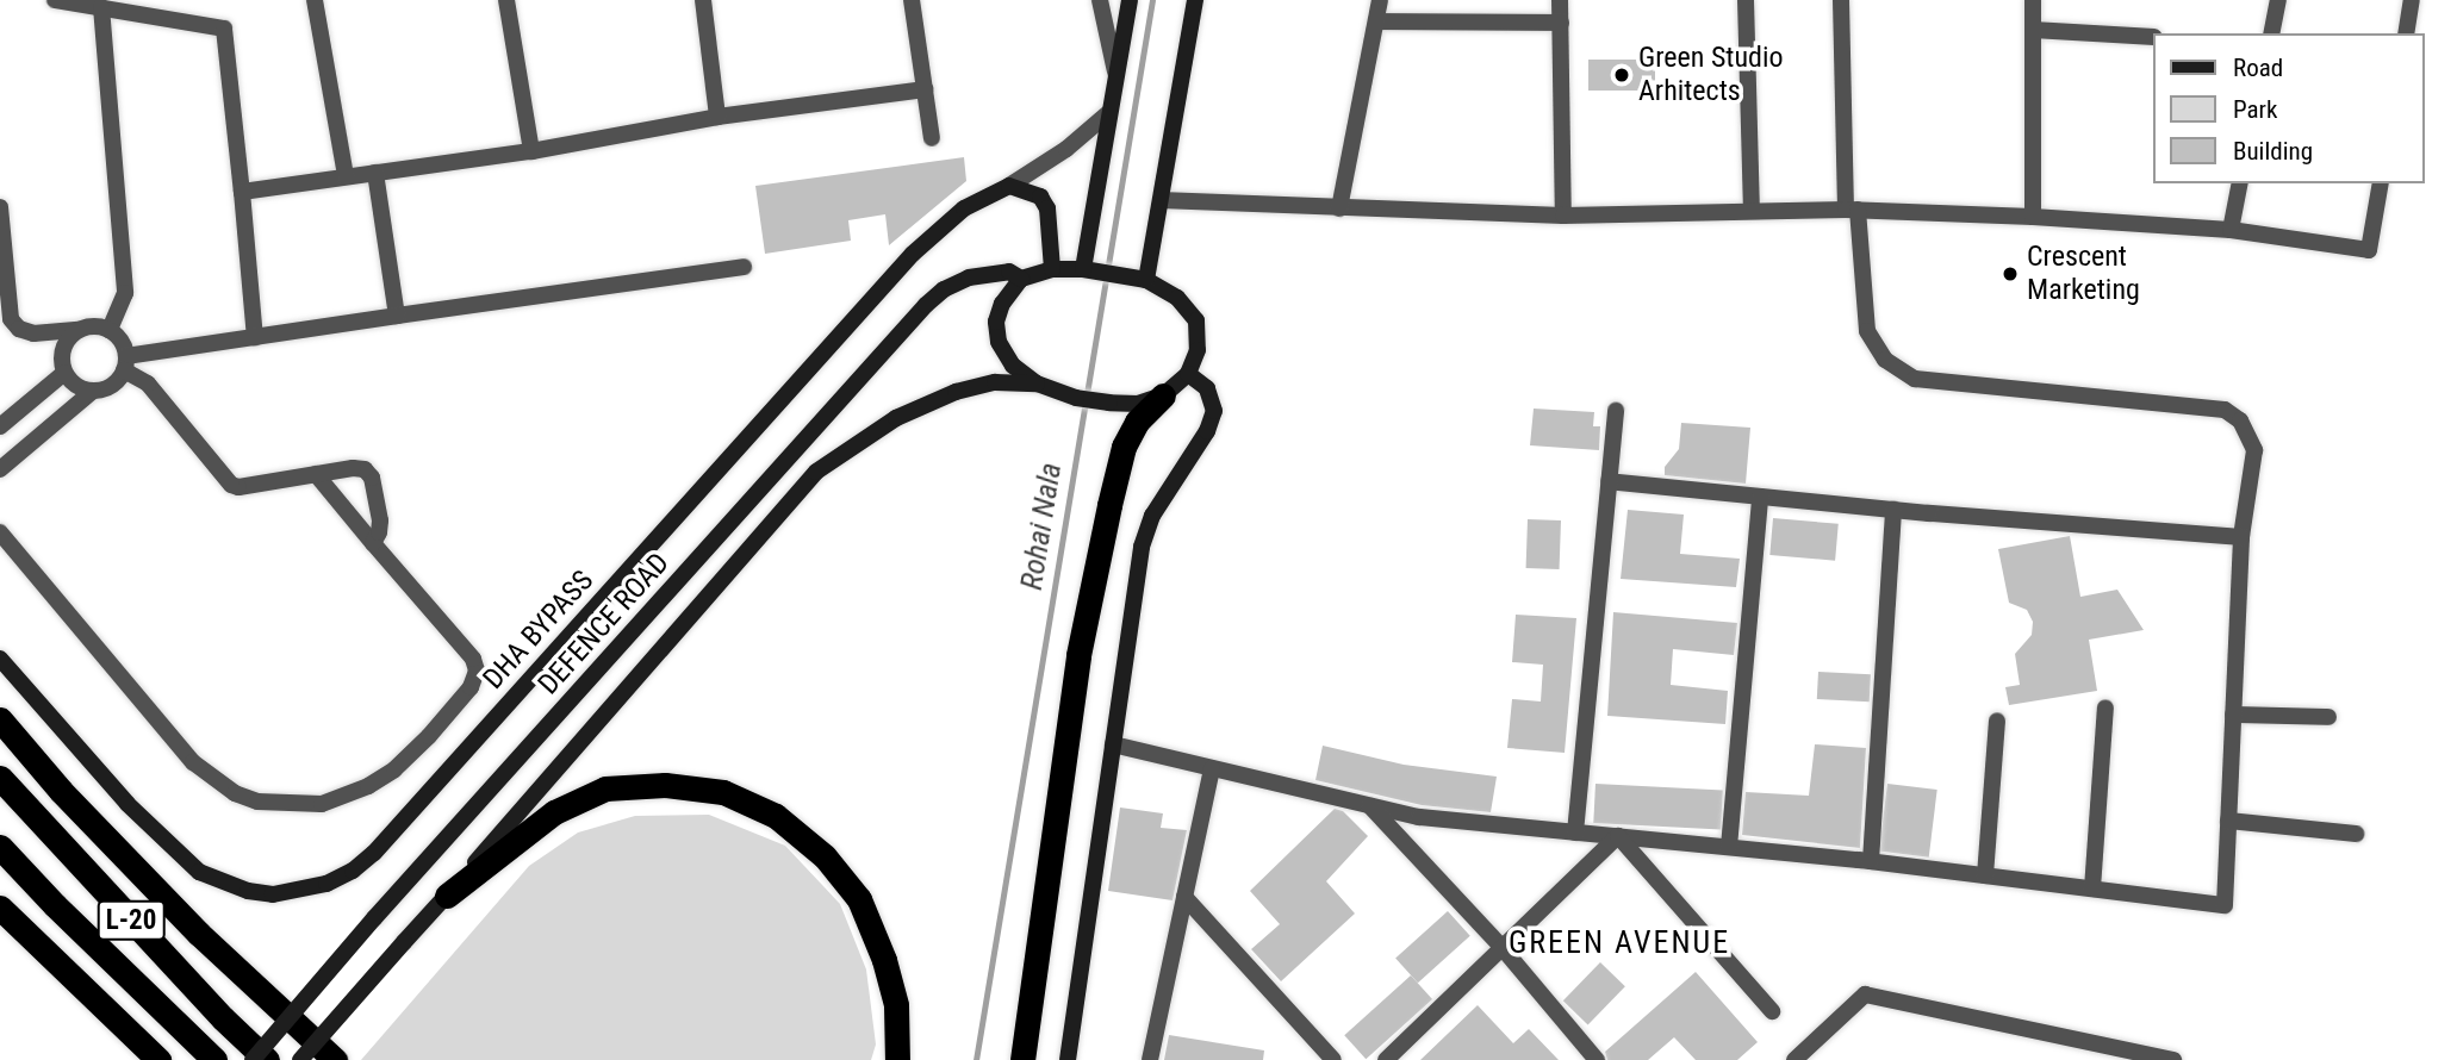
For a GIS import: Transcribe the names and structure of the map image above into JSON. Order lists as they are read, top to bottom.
{
  "streets": {
    "highway": ["L-20"],
    "main road": ["DEFENCE ROAD", "DHA BYPASS"]
  },
  "districts": ["GREEN AVENUE"],
  "water": ["Rohai Nala"],
  "places": ["Green Studio Arhitects", "Crescent Marketing"],
  "legend": ["Road", "Park", "Building"]
}
